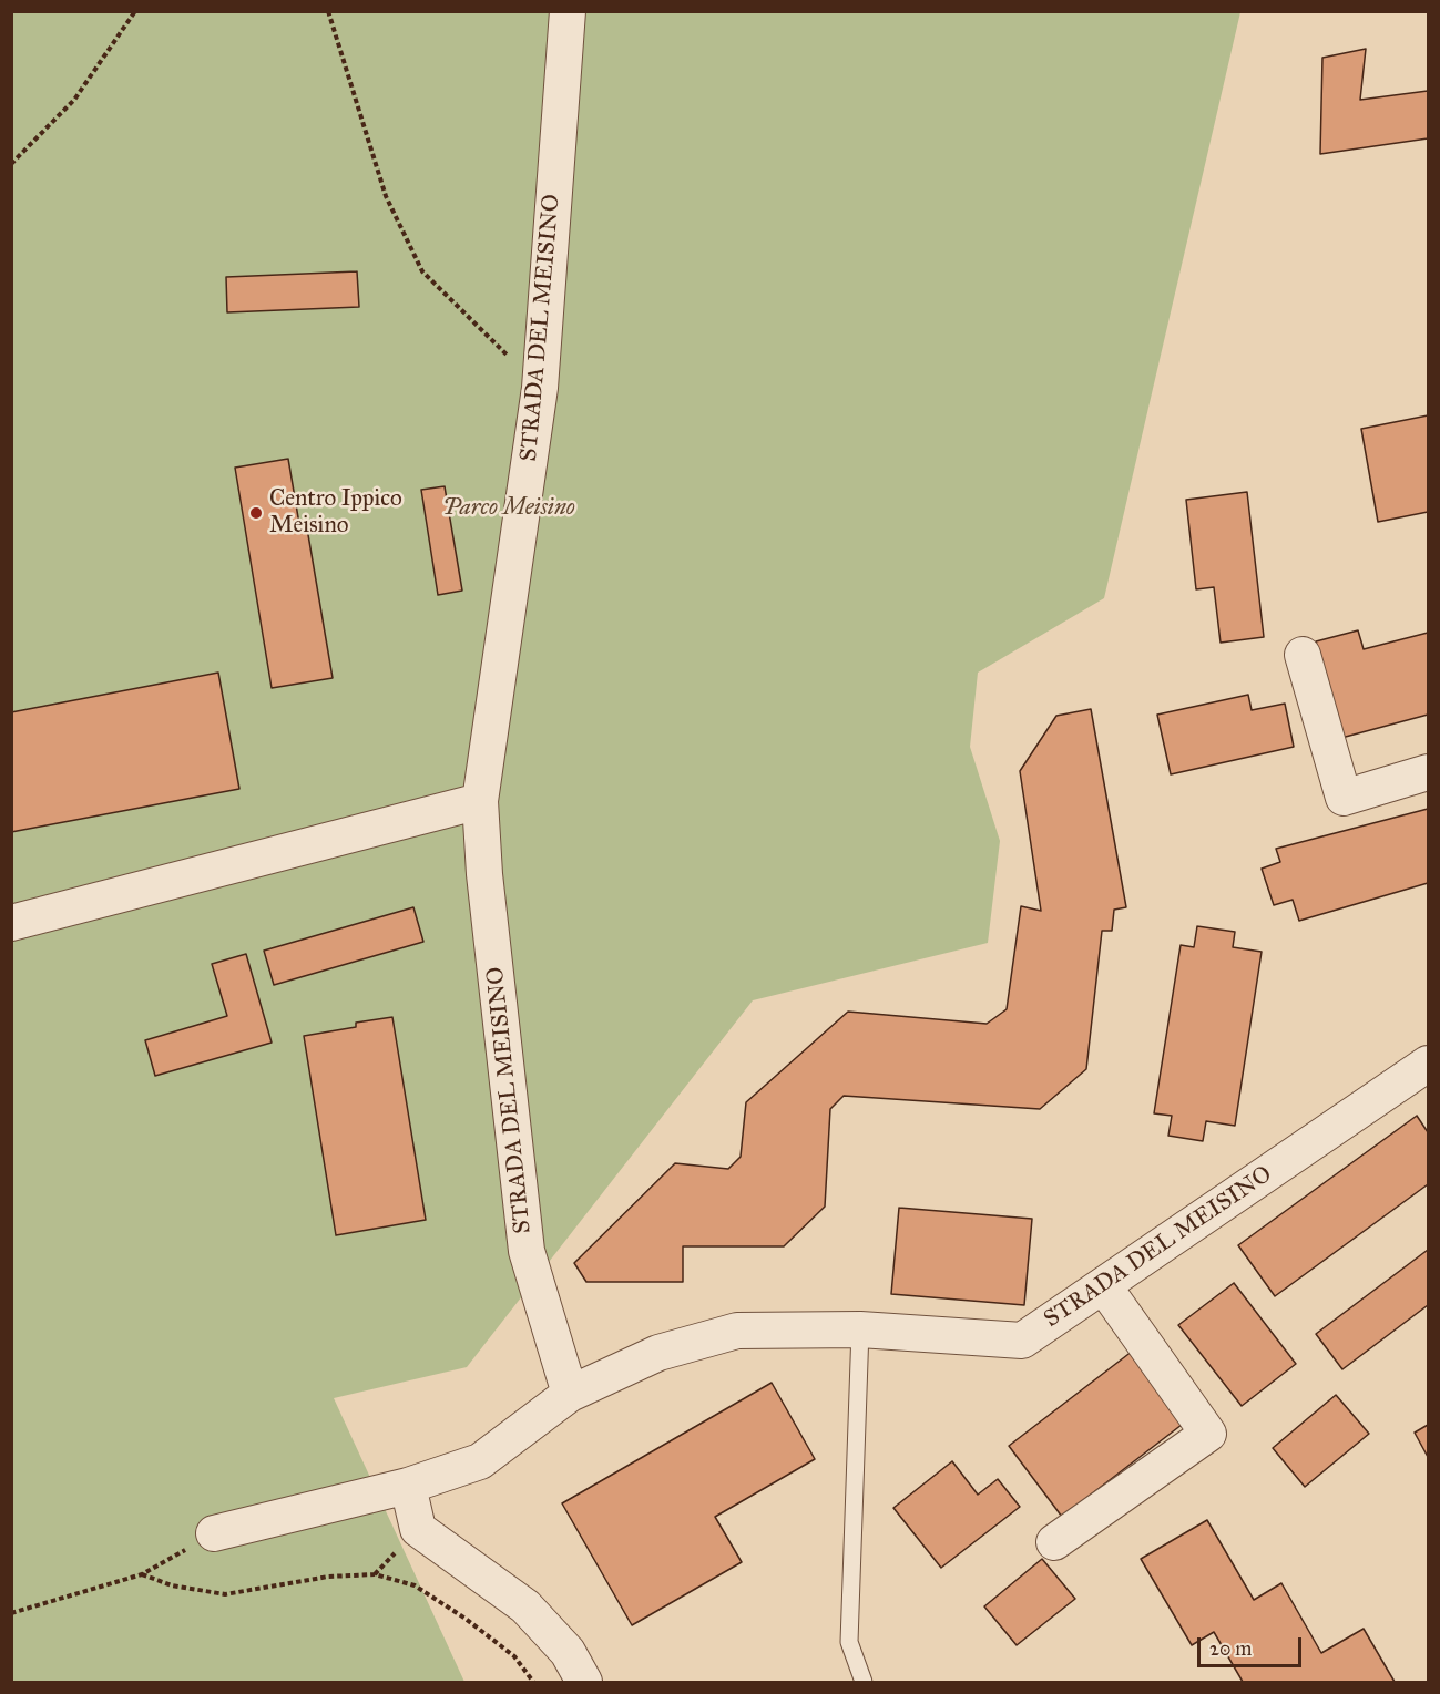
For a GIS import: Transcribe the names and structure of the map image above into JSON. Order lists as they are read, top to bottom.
{
  "streets": {
    "street": ["STRADA DEL MEISINO"]
  },
  "parks": ["Parco Meisino"],
  "places": ["Centro Ippico Meisino"],
  "scale_bar": "20 m"
}
